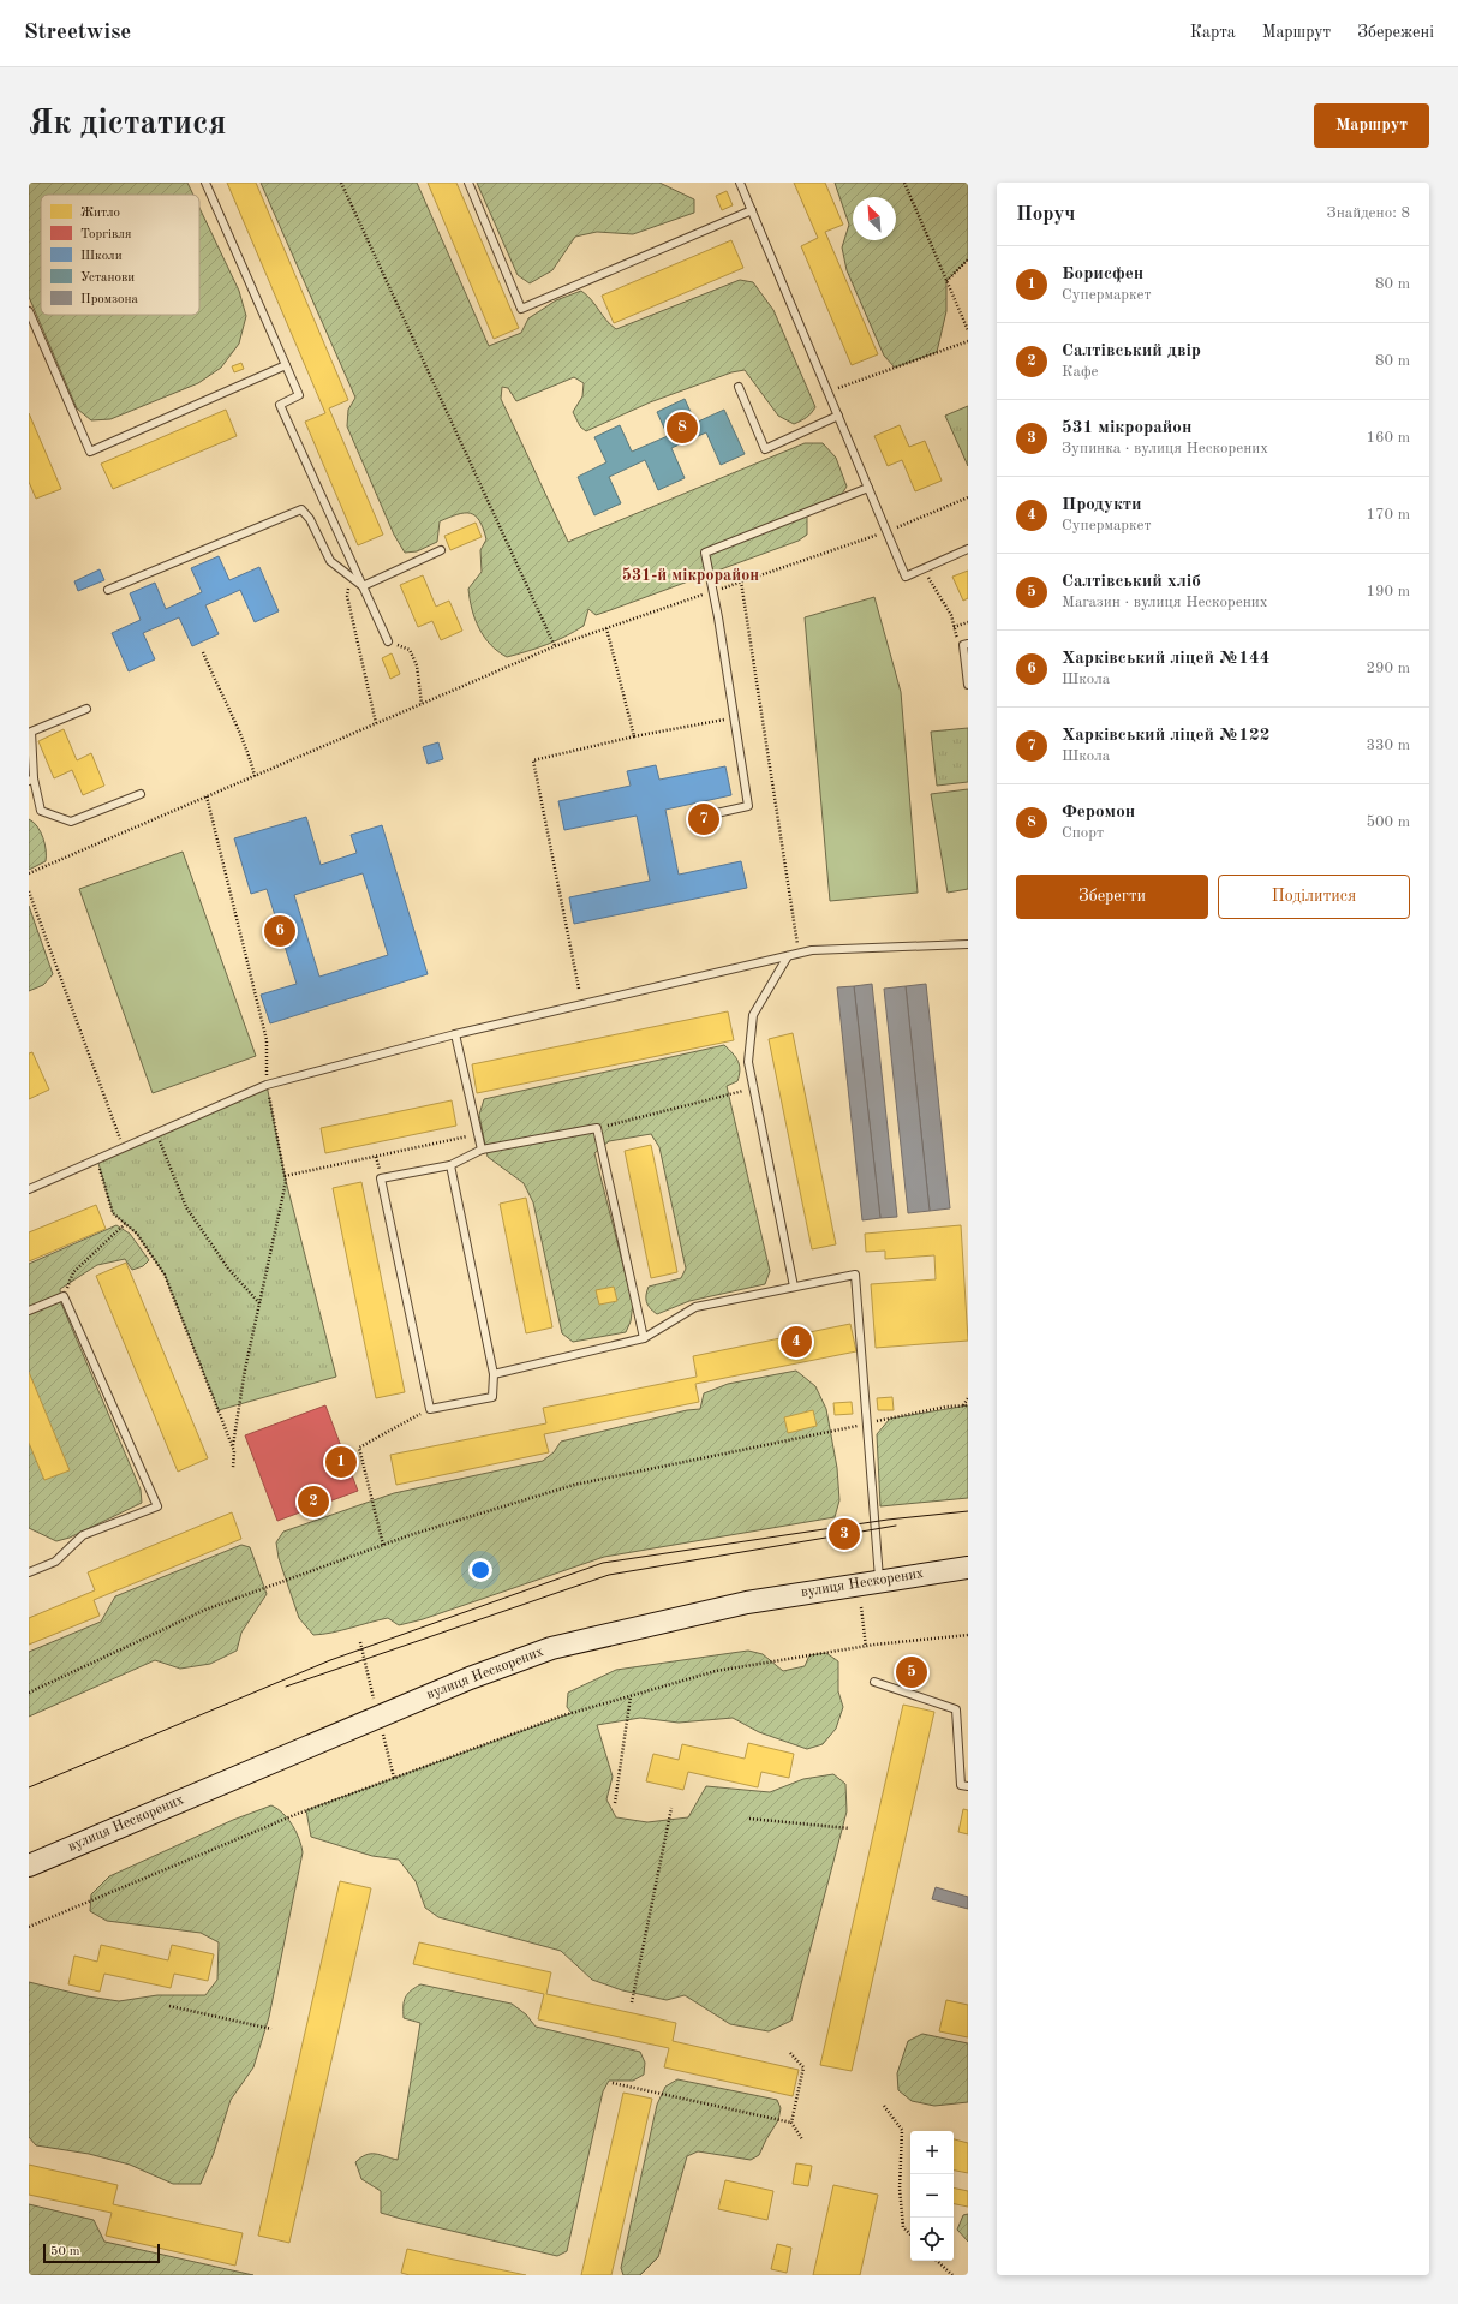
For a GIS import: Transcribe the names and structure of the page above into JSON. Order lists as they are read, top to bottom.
{
  "streets": {
    "main road": ["вулиця Нескорених"]
  },
  "districts": ["531-й мікрорайон"],
  "legend": [
    "Житло",
    "Торгівля",
    "Школи",
    "Установи",
    "Промзона"
  ],
  "scale_bar": "50 m",
  "north": "top left",
  "page": {
    "header": "Streetwise",
    "nav": ["Карта", "Маршрут", "Збережені"],
    "buttons": [
      "Маршрут",
      ["Зберегти", "Поділитися"]
    ],
    "title": "Як дістатися",
    "heading": ["Поруч", "Знайдено: 8"],
    "list": [
      {
        "mark": "1",
        "name": "Борисфен",
        "note": "Супермаркет",
        "value": "80 m"
      },
      {
        "mark": "2",
        "name": "Салтівський двір",
        "note": "Кафе",
        "value": "80 m"
      },
      {
        "mark": "3",
        "name": "531 мікрорайон",
        "note": "Зупинка · вулиця Нескорених",
        "value": "160 m"
      },
      {
        "mark": "4",
        "name": "Продукти",
        "note": "Супермаркет",
        "value": "170 m"
      },
      {
        "mark": "5",
        "name": "Салтівський хліб",
        "note": "Магазин · вулиця Нескорених",
        "value": "190 m"
      },
      {
        "mark": "6",
        "name": "Харківський ліцей №144",
        "note": "Школа",
        "value": "290 m"
      },
      {
        "mark": "7",
        "name": "Харківський ліцей №122",
        "note": "Школа",
        "value": "330 m"
      },
      {
        "mark": "8",
        "name": "Феромон",
        "note": "Спорт",
        "value": "500 m"
      }
    ],
    "pins": [
      "8",
      "7",
      "6",
      "4",
      "1",
      "2",
      "3",
      "5"
    ],
    "map_buttons": ["+", "−"],
    "scale": "50 m"
  }
}
